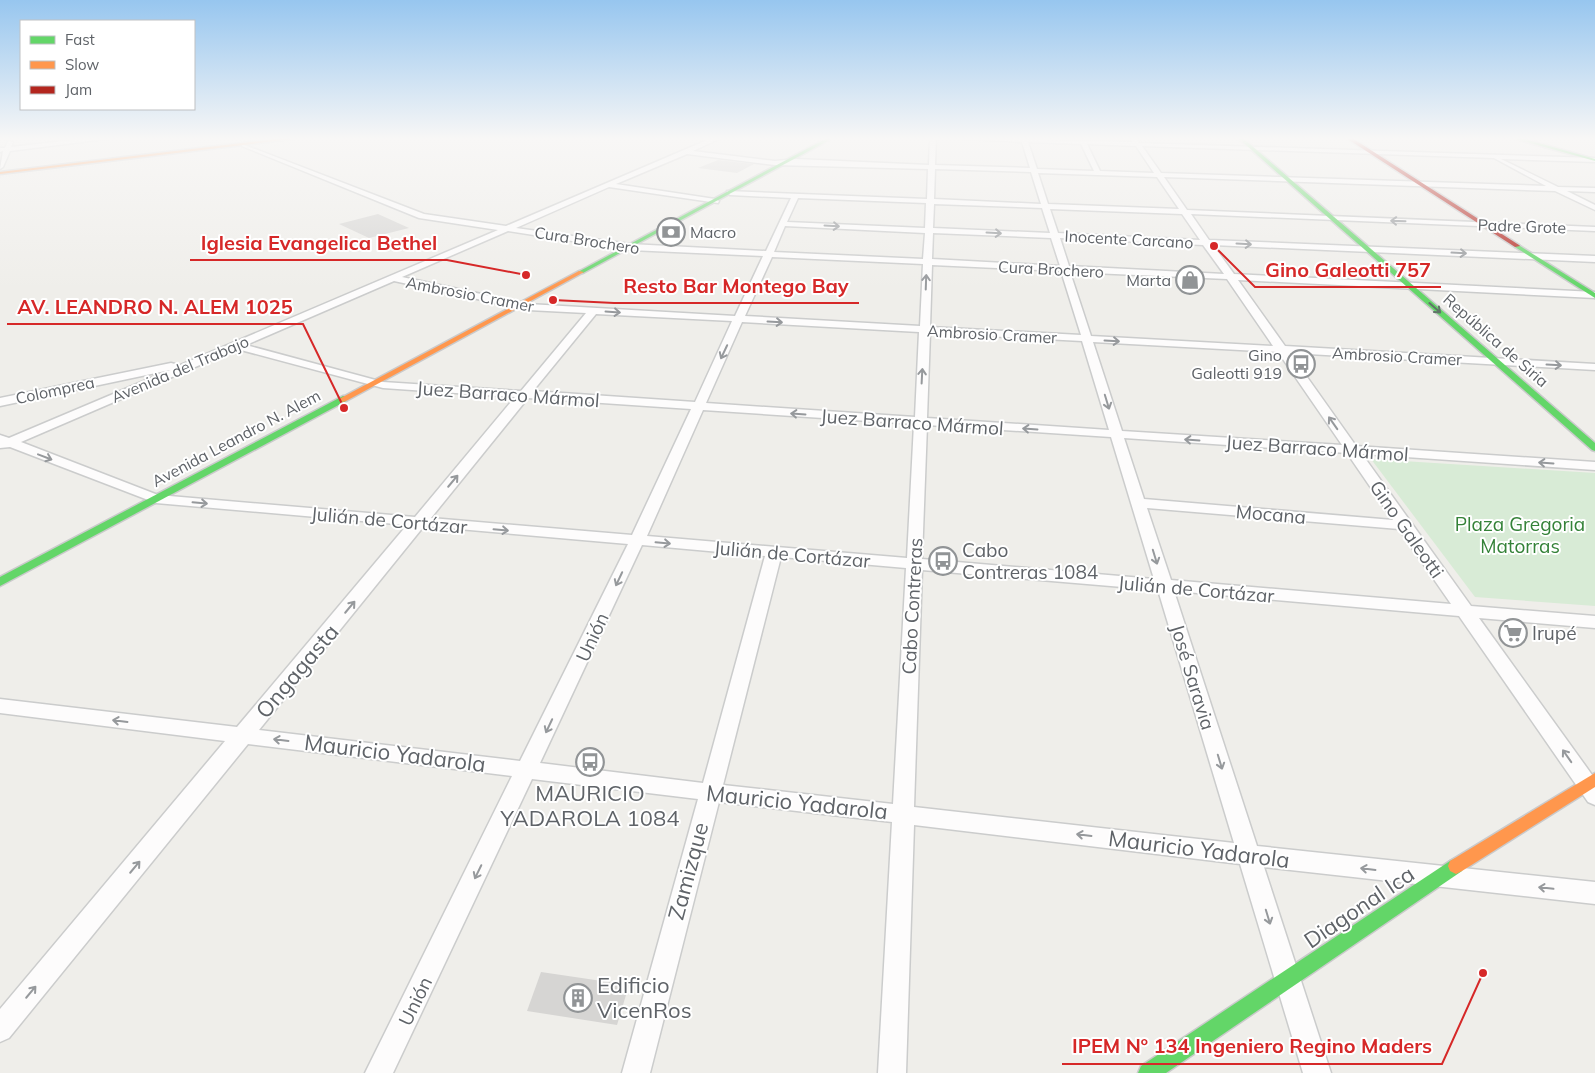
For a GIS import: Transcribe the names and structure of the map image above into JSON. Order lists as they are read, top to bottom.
{
  "streets": {
    "main road": ["República de Siria", "Avenida Leandro N. Alem", "Diagonal Ica"],
    "street": [
      "Padre Grote",
      "Inocente Carcano",
      "Cura Brochero",
      "Ambrosio Cramer",
      "Avenida del Trabajo",
      "Colomprea",
      "Juez Barraco Mármol",
      "Mocana",
      "Julián de Cortázar",
      "Gino Galeotti",
      "Cabo Contreras",
      "Unión",
      "Ongagasta",
      "José Saravia",
      "Mauricio Yadarola",
      "Zamizque"
    ]
  },
  "crossings": [
    ["Padre Grote", "República de Siria"],
    ["Padre Grote", "Avenida Leandro N. Alem"],
    ["Padre Grote", "Gino Galeotti"],
    ["Padre Grote", "Cabo Contreras"],
    ["Padre Grote", "Unión"],
    ["Padre Grote", "José Saravia"],
    ["Inocente Carcano", "República de Siria"],
    ["Inocente Carcano", "Gino Galeotti"],
    ["Inocente Carcano", "Cabo Contreras"],
    ["Inocente Carcano", "Unión"],
    ["Inocente Carcano", "José Saravia"],
    ["Cura Brochero", "República de Siria"],
    ["Cura Brochero", "Avenida del Trabajo"],
    ["Cura Brochero", "Avenida Leandro N. Alem"],
    ["Cura Brochero", "Gino Galeotti"],
    ["Cura Brochero", "Cabo Contreras"],
    ["Cura Brochero", "Unión"],
    ["Cura Brochero", "José Saravia"],
    ["Ambrosio Cramer", "República de Siria"],
    ["Ambrosio Cramer", "Avenida del Trabajo"],
    ["Ambrosio Cramer", "Avenida Leandro N. Alem"],
    ["Ambrosio Cramer", "Gino Galeotti"],
    ["Ambrosio Cramer", "Cabo Contreras"],
    ["Ambrosio Cramer", "Unión"],
    ["Ambrosio Cramer", "Ongagasta"],
    ["Ambrosio Cramer", "José Saravia"],
    ["Avenida del Trabajo", "Colomprea"],
    ["Avenida del Trabajo", "Juez Barraco Mármol"],
    ["Avenida del Trabajo", "Julián de Cortázar"],
    ["Juez Barraco Mármol", "Avenida Leandro N. Alem"],
    ["Juez Barraco Mármol", "Gino Galeotti"],
    ["Juez Barraco Mármol", "Cabo Contreras"],
    ["Juez Barraco Mármol", "Unión"],
    ["Juez Barraco Mármol", "Ongagasta"],
    ["Juez Barraco Mármol", "José Saravia"],
    ["Avenida Leandro N. Alem", "Julián de Cortázar"],
    ["Mocana", "Gino Galeotti"],
    ["Mocana", "José Saravia"],
    ["Julián de Cortázar", "Gino Galeotti"],
    ["Julián de Cortázar", "Cabo Contreras"],
    ["Julián de Cortázar", "Unión"],
    ["Julián de Cortázar", "Ongagasta"],
    ["Julián de Cortázar", "José Saravia"],
    ["Julián de Cortázar", "Zamizque"],
    ["Gino Galeotti", "Diagonal Ica"],
    ["Cabo Contreras", "Mauricio Yadarola"],
    ["Unión", "Mauricio Yadarola"],
    ["Ongagasta", "Mauricio Yadarola"],
    ["José Saravia", "Mauricio Yadarola"],
    ["José Saravia", "Diagonal Ica"],
    ["Mauricio Yadarola", "Zamizque"],
    ["Mauricio Yadarola", "Diagonal Ica"]
  ],
  "one_way": [
    "Inocente Carcano",
    "Ambrosio Cramer",
    "Juez Barraco Mármol",
    "Julián de Cortázar",
    "Gino Galeotti",
    "Unión",
    "Ongagasta",
    "José Saravia",
    "Mauricio Yadarola"
  ],
  "parks": ["Plaza Gregoria Matorras"],
  "places": {
    "bank": ["Macro"],
    "other": [
      "Gino Galeotti 757",
      "Iglesia Evangelica Bethel",
      "Resto Bar Montego Bay",
      "AV. LEANDRO N. ALEM 1025",
      "IPEM Nº 134 Ingeniero Regino Maders"
    ],
    "shop": ["Marta"],
    "bus stop": ["Gino Galeotti 919", "Cabo Contreras 1084", "MAURICIO YADAROLA 1084"],
    "supermarket": ["Irupé"],
    "building": ["Edificio VicenRos"]
  },
  "legend": ["Fast", "Slow", "Jam"]
}
